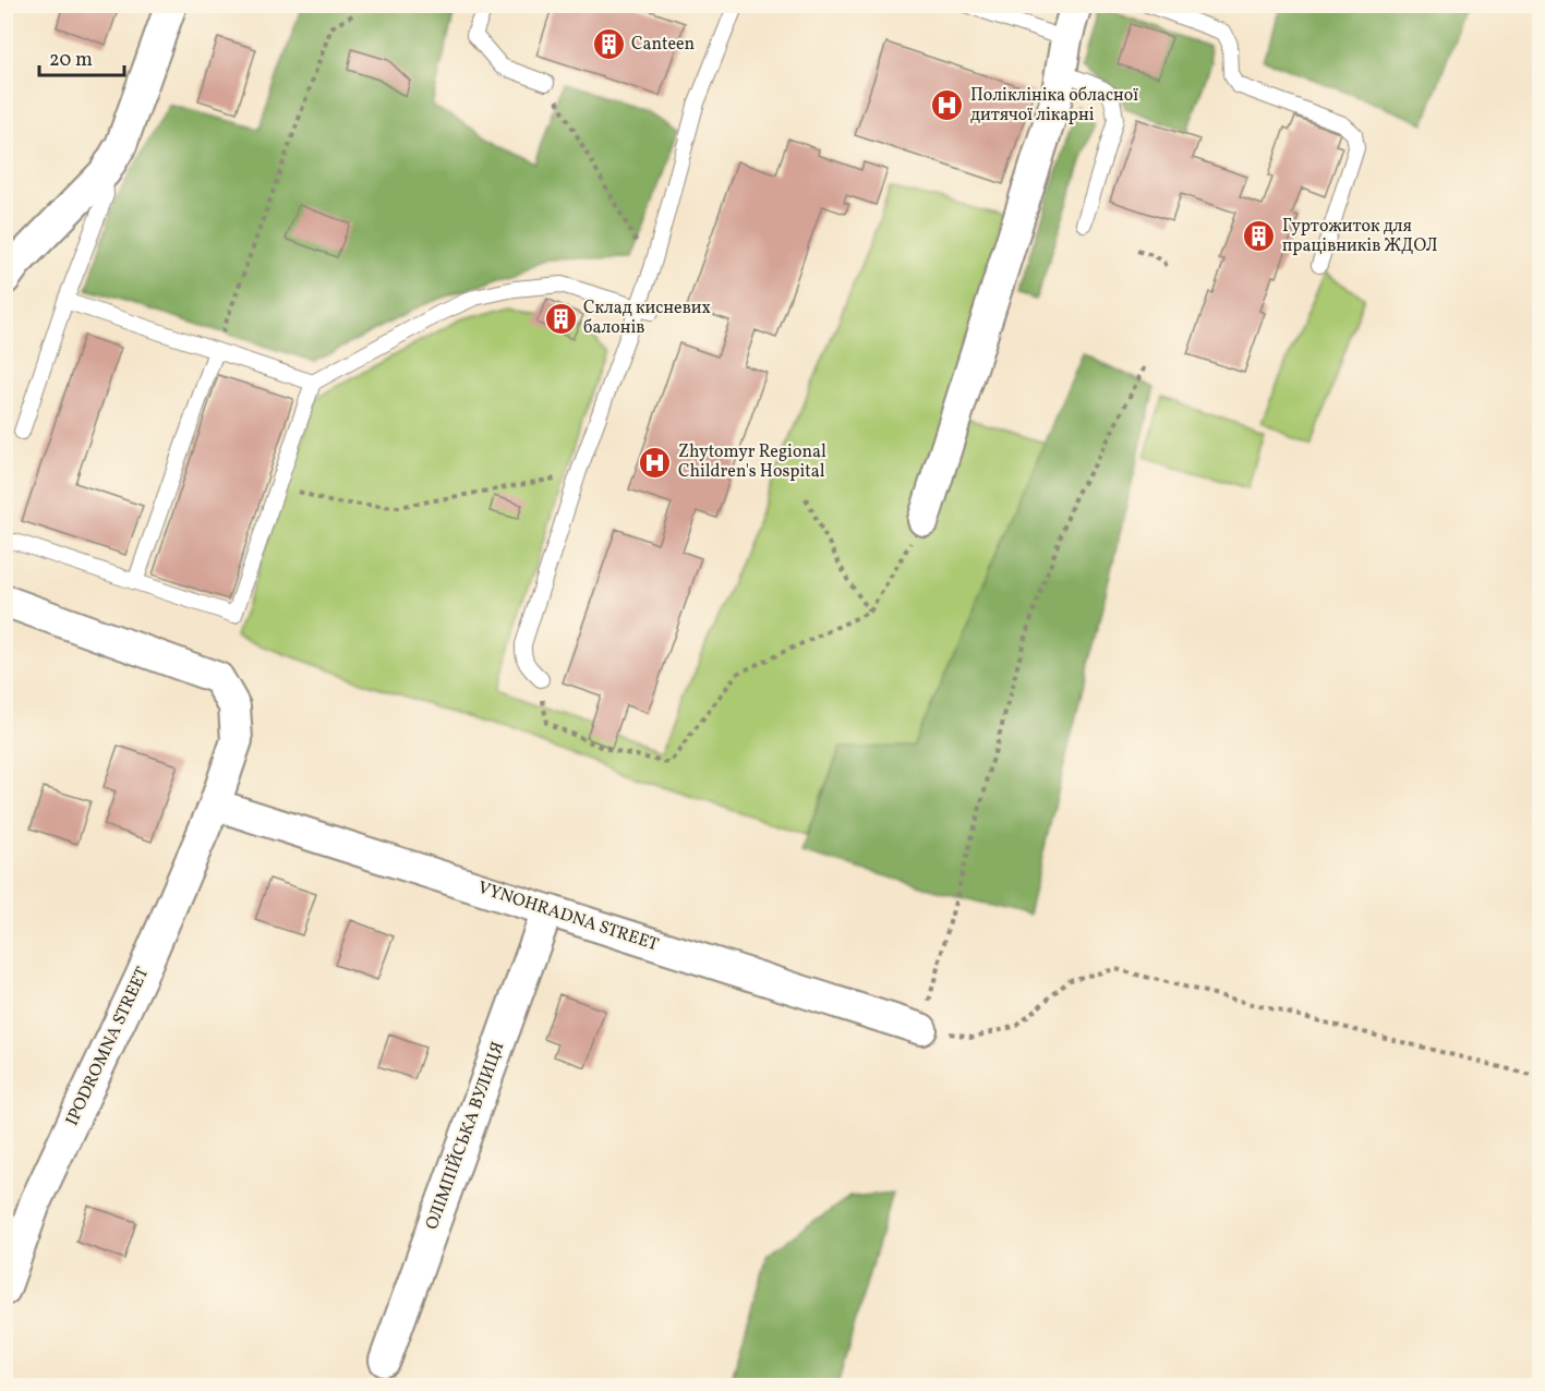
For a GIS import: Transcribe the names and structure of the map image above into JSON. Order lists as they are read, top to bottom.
{
  "streets": {
    "street": ["VYNOHRADNA STREET", "IPODROMNA STREET", "ОЛІМПІЙСЬКА ВУЛИЦЯ"]
  },
  "crossings": [
    ["VYNOHRADNA STREET", "IPODROMNA STREET"],
    ["VYNOHRADNA STREET", "ОЛІМПІЙСЬКА ВУЛИЦЯ"]
  ],
  "places": {
    "building": ["Canteen", "Гуртожиток для працiвникiв ЖДОЛ", "Склад кисневих балонів"],
    "hospital": ["Поліклініка обласної дитячої лікарні", "Zhytomyr Regional Children's Hospital"]
  },
  "scale_bar": "20 m"
}
